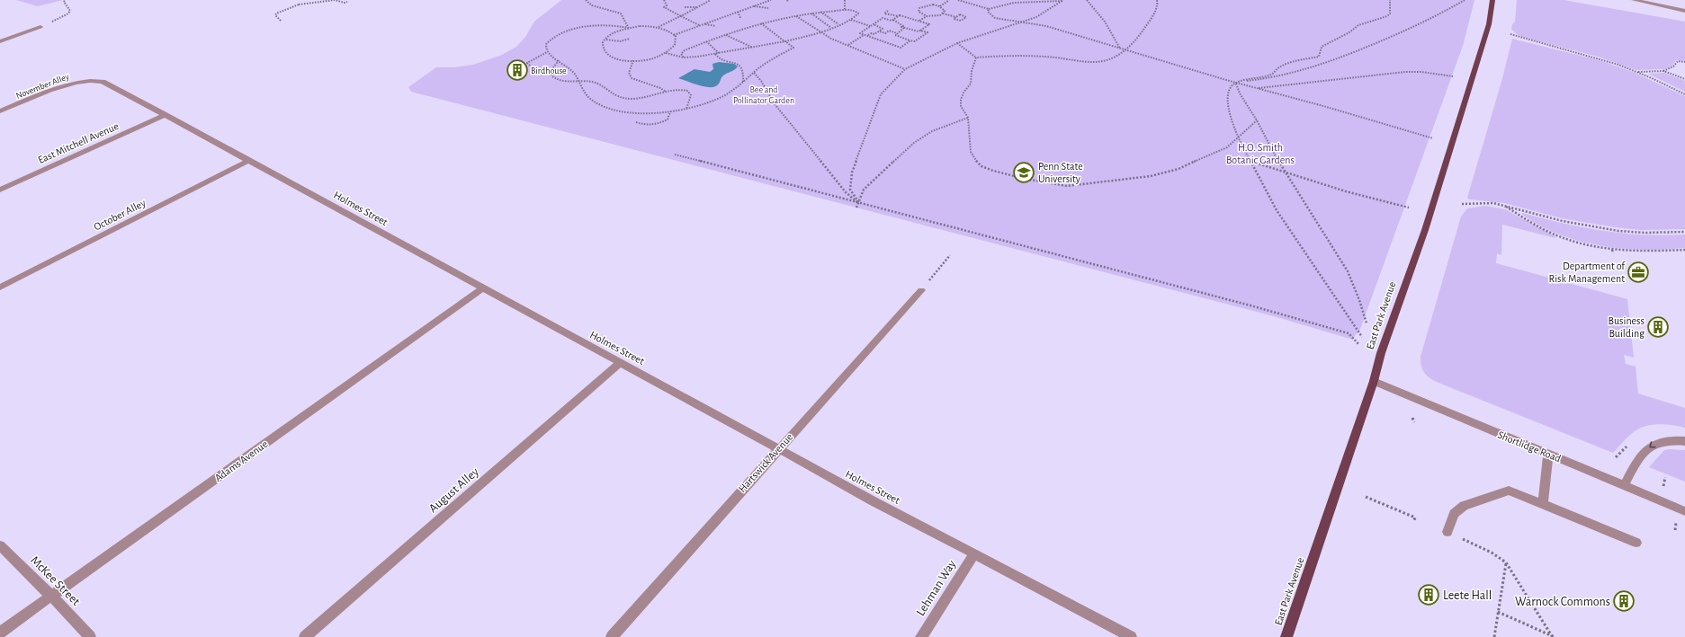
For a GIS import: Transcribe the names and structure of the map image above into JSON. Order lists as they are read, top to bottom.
{
  "streets": {
    "main road": ["East Park Avenue"],
    "street": [
      "November Alley",
      "East Mitchell Avenue",
      "Holmes Street",
      "October Alley",
      "Shortlidge Road",
      "Adams Avenue",
      "Hartswick Avenue",
      "August Alley",
      "McKee Street",
      "Lehman Way"
    ]
  },
  "crossings": [
    ["November Alley", "Holmes Street"],
    ["East Mitchell Avenue", "Holmes Street"],
    ["Holmes Street", "October Alley"],
    ["Holmes Street", "Adams Avenue"],
    ["Holmes Street", "Hartswick Avenue"],
    ["Holmes Street", "August Alley"],
    ["Holmes Street", "Lehman Way"],
    ["East Park Avenue", "Shortlidge Road"],
    ["Adams Avenue", "McKee Street"]
  ],
  "parks": ["Bee and Pollinator Garden", "H.O. Smith Botanic Gardens"],
  "places": {
    "building": [
      "Birdhouse",
      "Business Building",
      "Leete Hall",
      "Warnock Commons"
    ],
    "school or university": ["Penn State University"],
    "office": ["Department of Risk Management"]
  }
}
